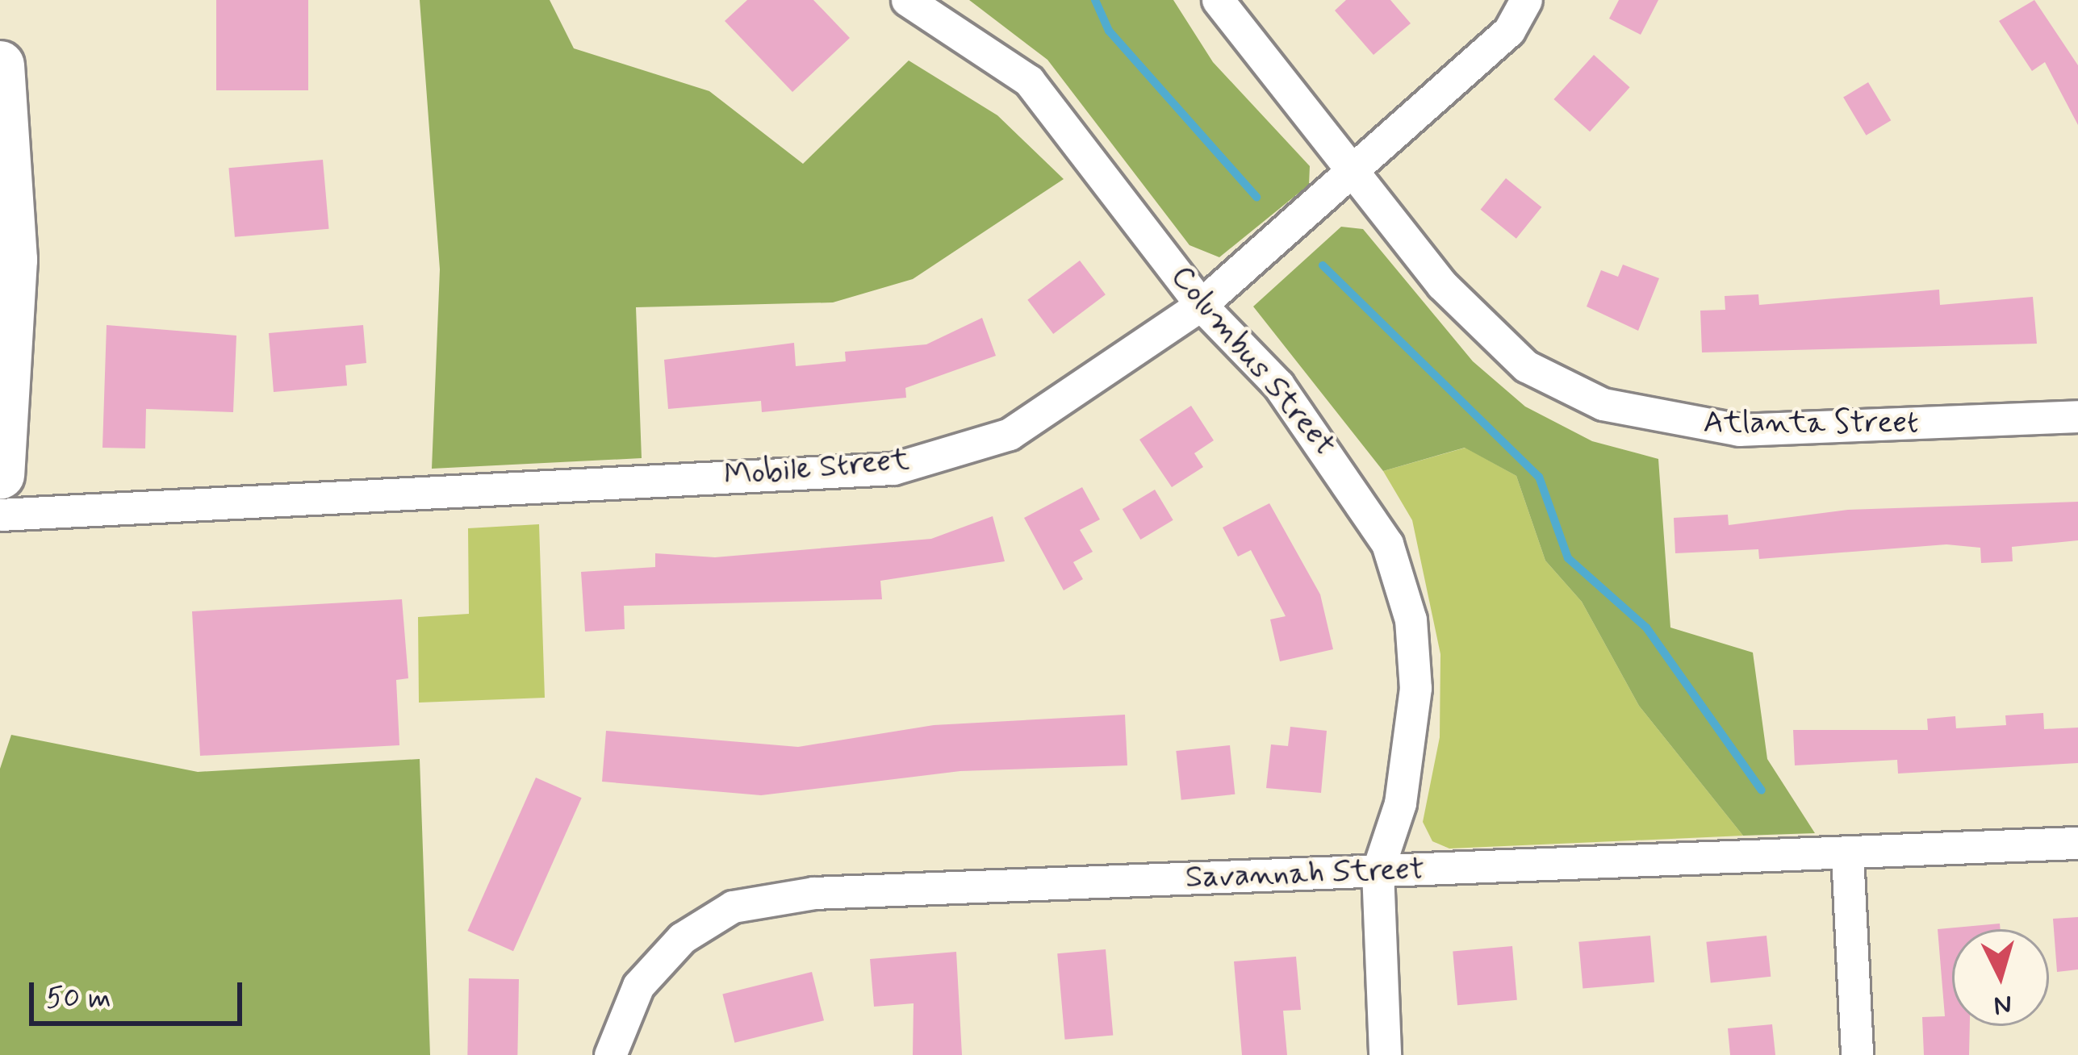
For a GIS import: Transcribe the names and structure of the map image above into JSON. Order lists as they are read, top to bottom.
{
  "streets": {
    "street": [
      "Columbus Street",
      "Atlanta Street",
      "Mobile Street",
      "Savannah Street"
    ]
  },
  "crossings": [
    ["Columbus Street", "Mobile Street"],
    ["Columbus Street", "Savannah Street"],
    ["Atlanta Street", "Mobile Street"]
  ],
  "scale_bar": "50 m",
  "north": "bottom"
}
